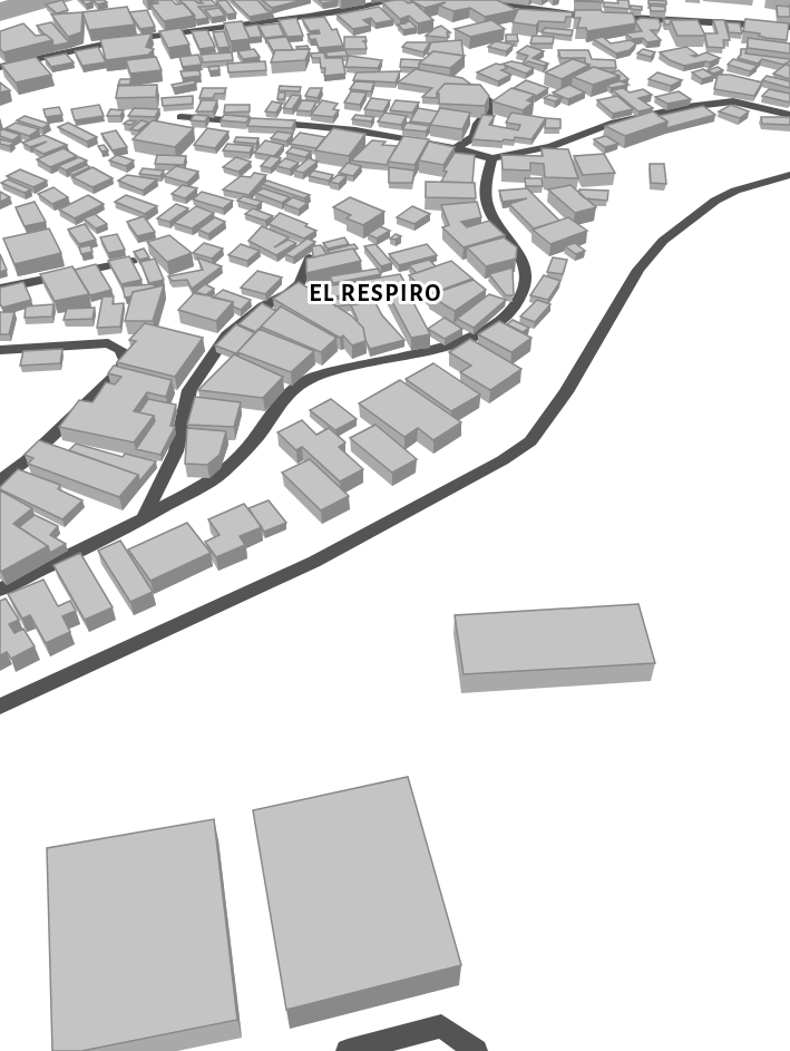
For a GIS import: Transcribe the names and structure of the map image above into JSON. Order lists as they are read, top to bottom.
{
  "districts": ["EL RESPIRO"]
}
